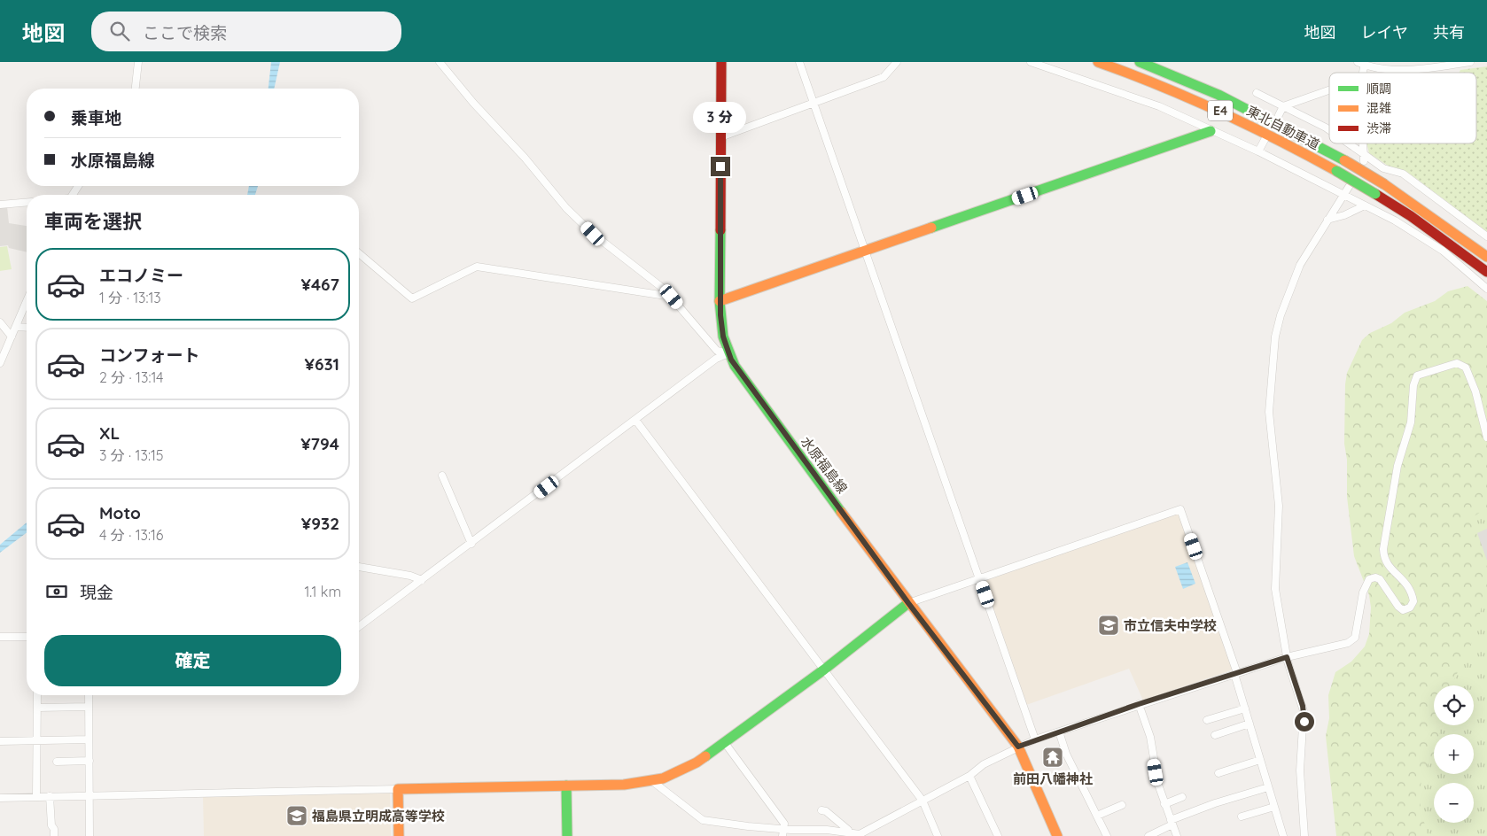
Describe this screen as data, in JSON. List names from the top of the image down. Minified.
{"streets":{"main road":["E4","東北自動車道","水原福島線"]},"places":{"school or university":["市立信夫中学校","福島県立明成高等学校"],"temple":["前田八幡神社"]},"legend":["順調","混雑","渋滞"],"page":{"header":"地図","search":"ここで検索","nav":["地図","レイヤ","共有"],"banner":["乗車地","水原福島線"],"bubble":"3 分","heading":"車両を選択","list":[{"name":"エコノミー","note":"1 分 · 13:13","value":"¥467"},{"name":"コンフォート","note":"2 分 · 13:14","value":"¥631"},{"name":"XL","note":"3 分 · 13:15","value":"¥794"},{"name":"Moto","note":"4 分 · 13:16","value":"¥932"}],"pay":["現金","1.1 km"],"buttons":"確定","map_buttons":["+","−"]}}
